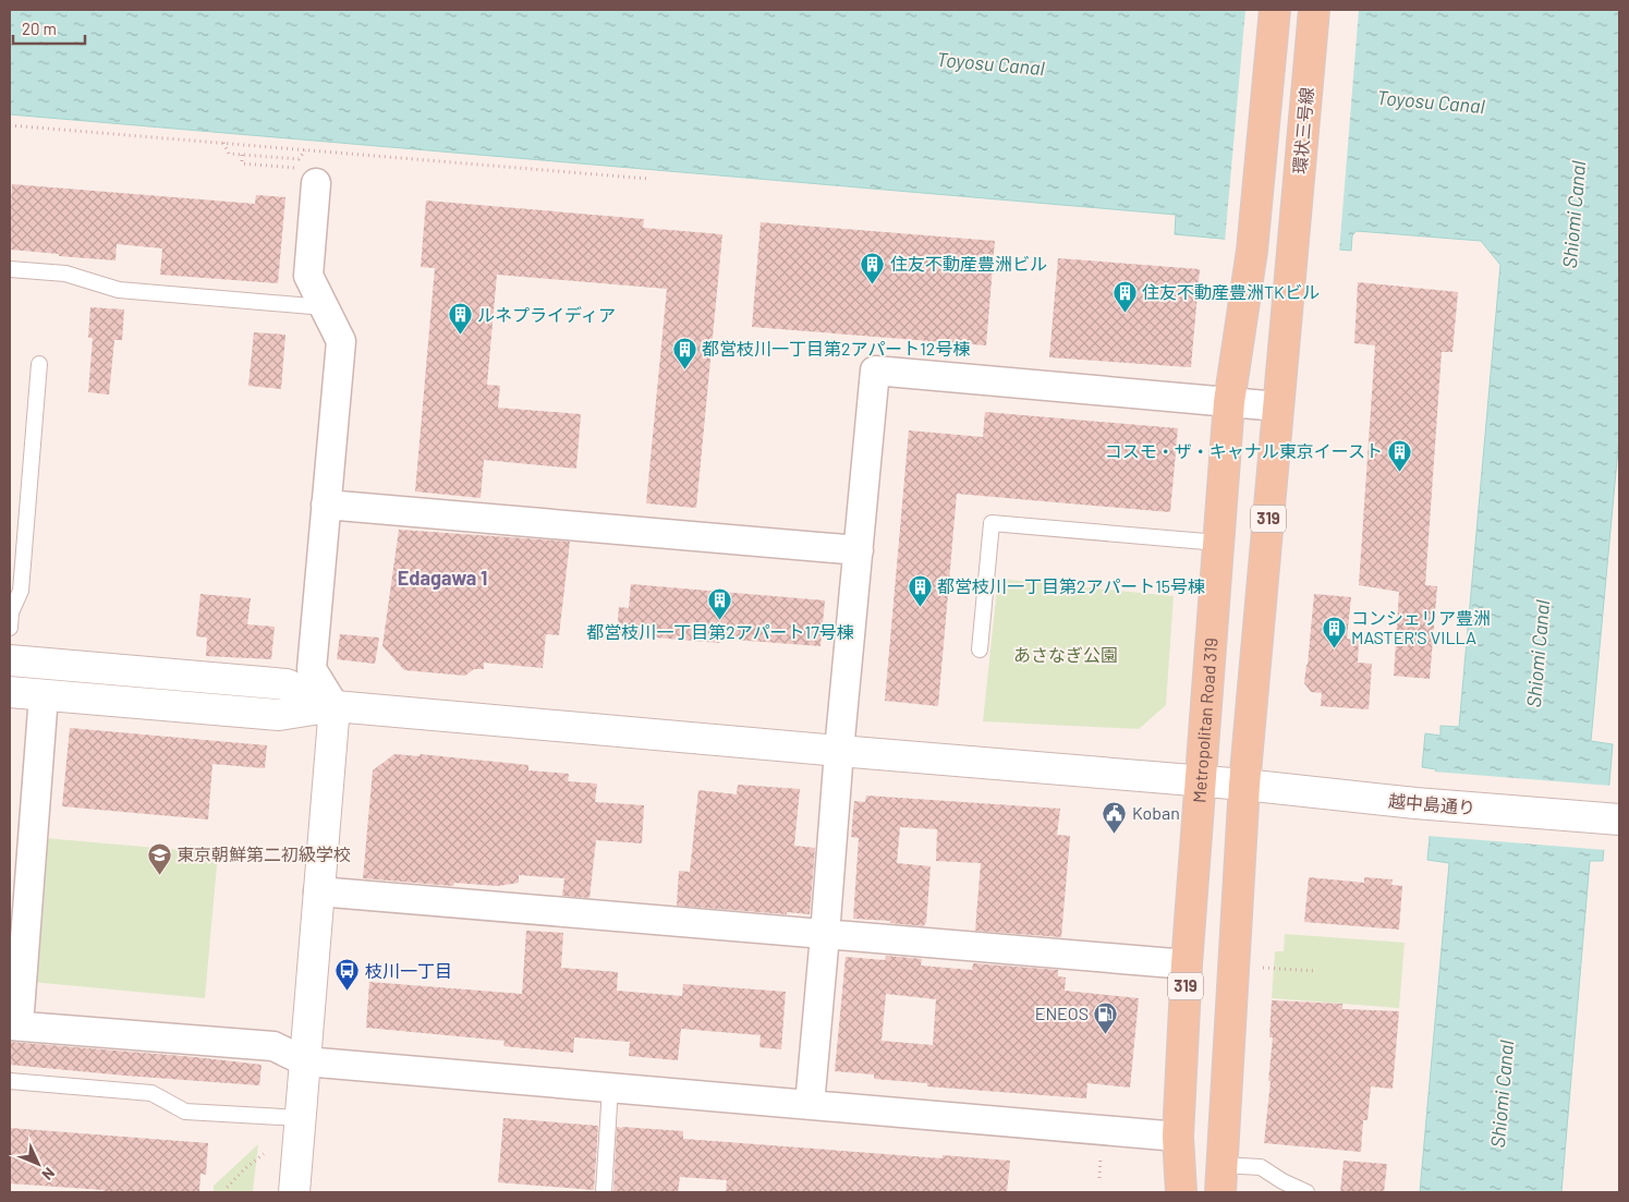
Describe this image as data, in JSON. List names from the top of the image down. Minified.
{"streets":{"main road":["環状三号線","319","Metropolitan Road 319"],"street":["越中島通り"]},"crossings":[["環状三号線","319"],["319","越中島通り"],["Metropolitan Road 319","越中島通り"]],"districts":["Edagawa 1"],"water":["Toyosu Canal","Shiomi Canal"],"parks":["あさなぎ公園"],"places":{"building":["住友不動産豊洲ビル","住友不動産豊洲TKビル","ルネプライディア","都営枝川一丁目第2アパート12号棟","コスモ・ザ・キャナル東京イースト","都営枝川一丁目第2アパート15号棟","都営枝川一丁目第2アパート17号棟","コンシェリア豊洲 MASTER'S VILLA"],"public building":["Koban"],"school or university":["東京朝鮮第二初級学校"],"bus stop":["枝川一丁目"],"fuel station":["ENEOS"]},"scale_bar":"20 m","north":"bottom right"}
